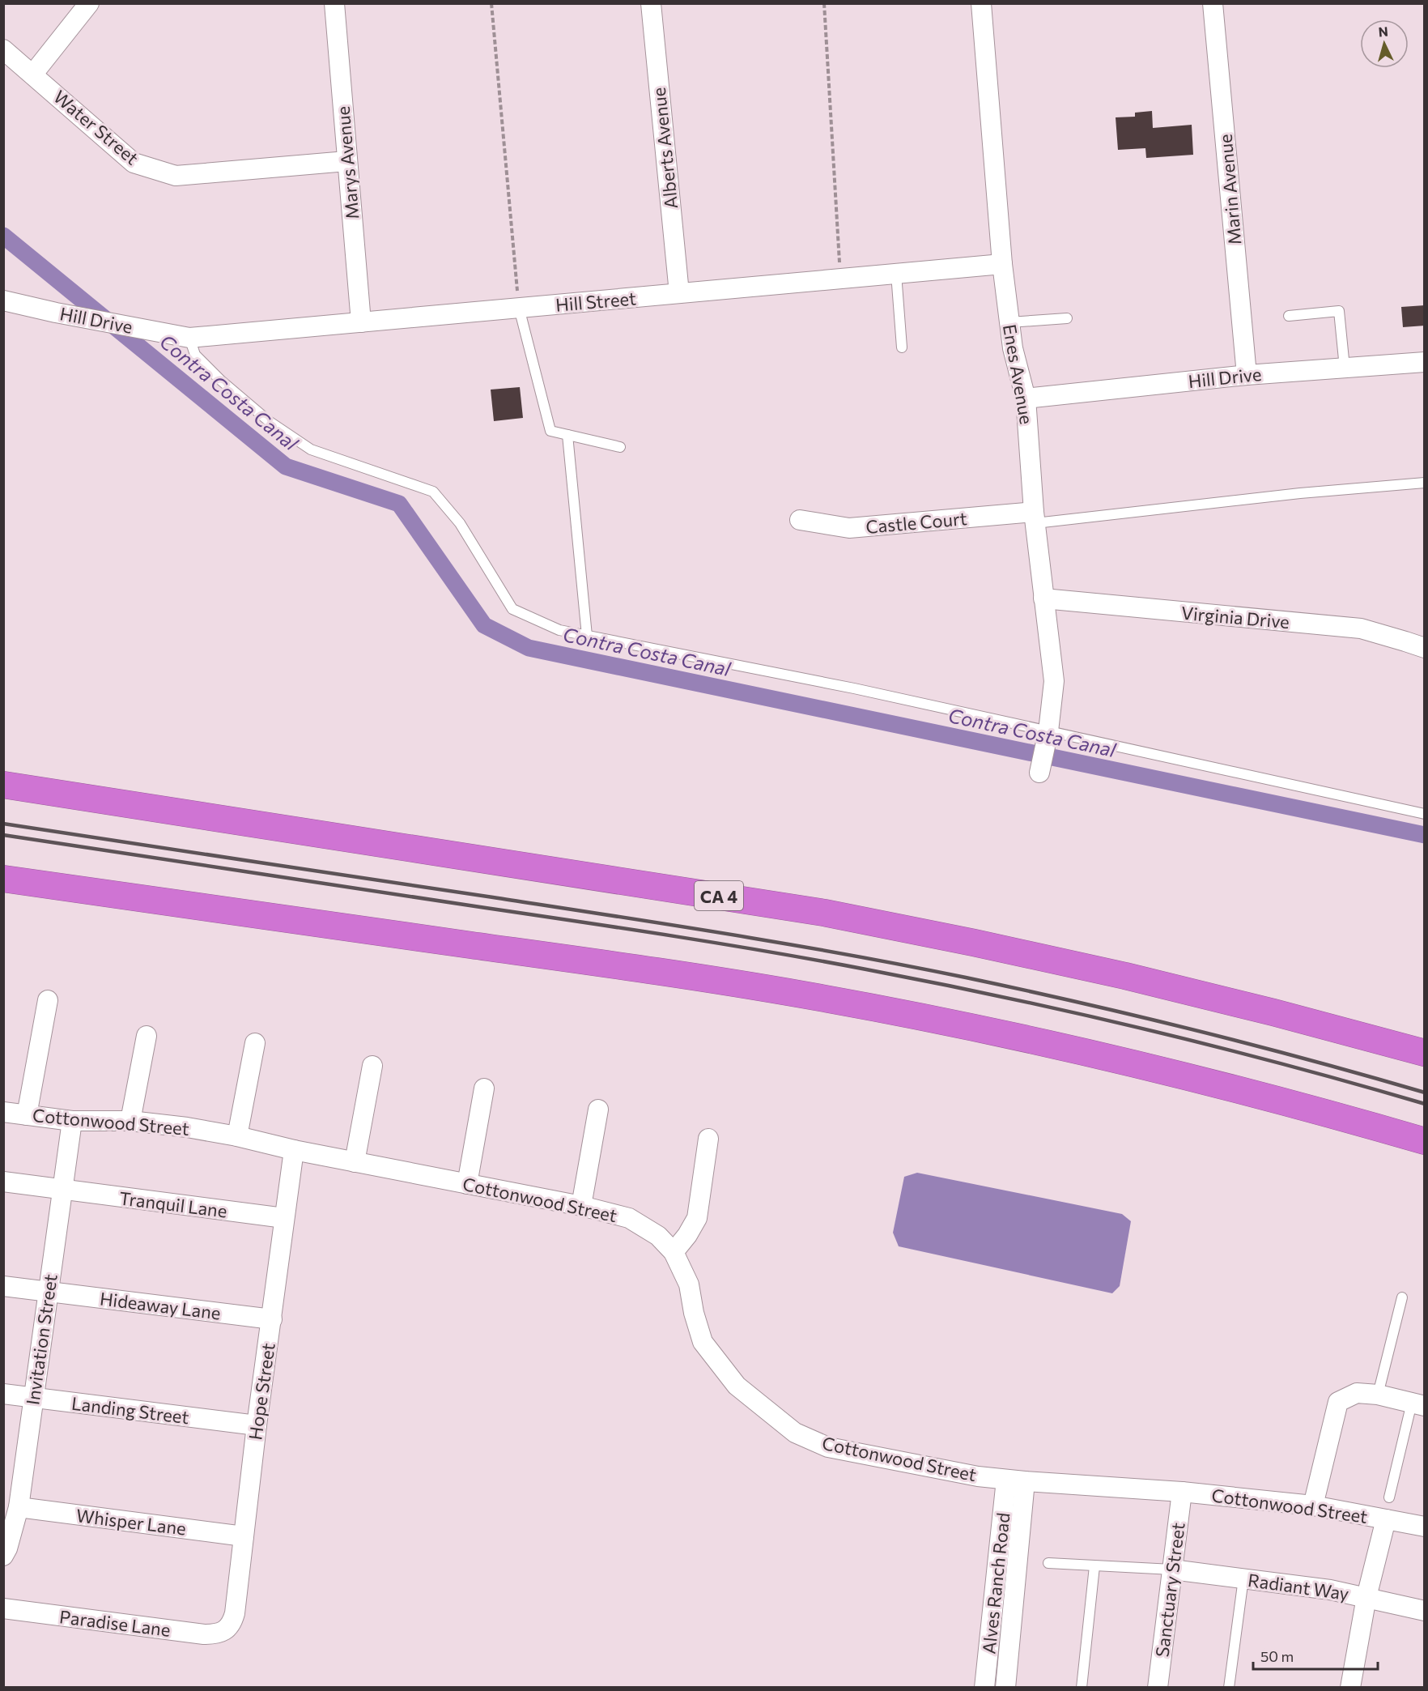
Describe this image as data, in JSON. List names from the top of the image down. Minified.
{"streets":{"highway":["CA 4"],"street":["Water Street","Alberts Avenue","Marys Avenue","Marin Avenue","Hill Street","Hill Drive","Enes Avenue","Castle Court","Virginia Drive","Cottonwood Street","Tranquil Lane","Hideaway Lane","Invitation Street","Hope Street","Landing Street","Whisper Lane","Alves Ranch Road","Radiant Way","Sanctuary Street","Paradise Lane"]},"crossings":[["Water Street","Marys Avenue"],["Alberts Avenue","Hill Street"],["Marys Avenue","Hill Street"],["Marin Avenue","Hill Drive"],["Hill Street","Hill Drive"],["Hill Street","Enes Avenue"],["Hill Drive","Enes Avenue"],["Enes Avenue","Castle Court"],["Enes Avenue","Virginia Drive"],["Cottonwood Street","Invitation Street"],["Cottonwood Street","Hope Street"],["Cottonwood Street","Alves Ranch Road"],["Cottonwood Street","Sanctuary Street"],["Tranquil Lane","Invitation Street"],["Tranquil Lane","Hope Street"],["Hideaway Lane","Invitation Street"],["Hideaway Lane","Hope Street"],["Invitation Street","Landing Street"],["Invitation Street","Whisper Lane"],["Hope Street","Landing Street"],["Hope Street","Whisper Lane"],["Hope Street","Paradise Lane"],["Radiant Way","Sanctuary Street"]],"water":["Contra Costa Canal"],"scale_bar":"50 m","north":"top"}
